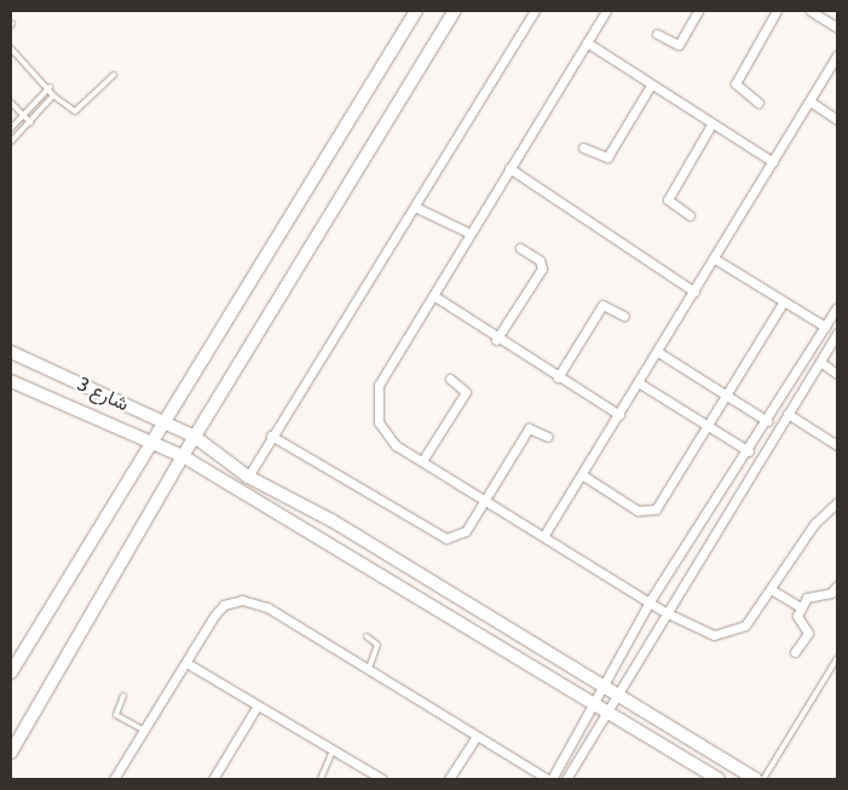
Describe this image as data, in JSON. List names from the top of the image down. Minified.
{"streets":{"street":["شارع 3"]}}
